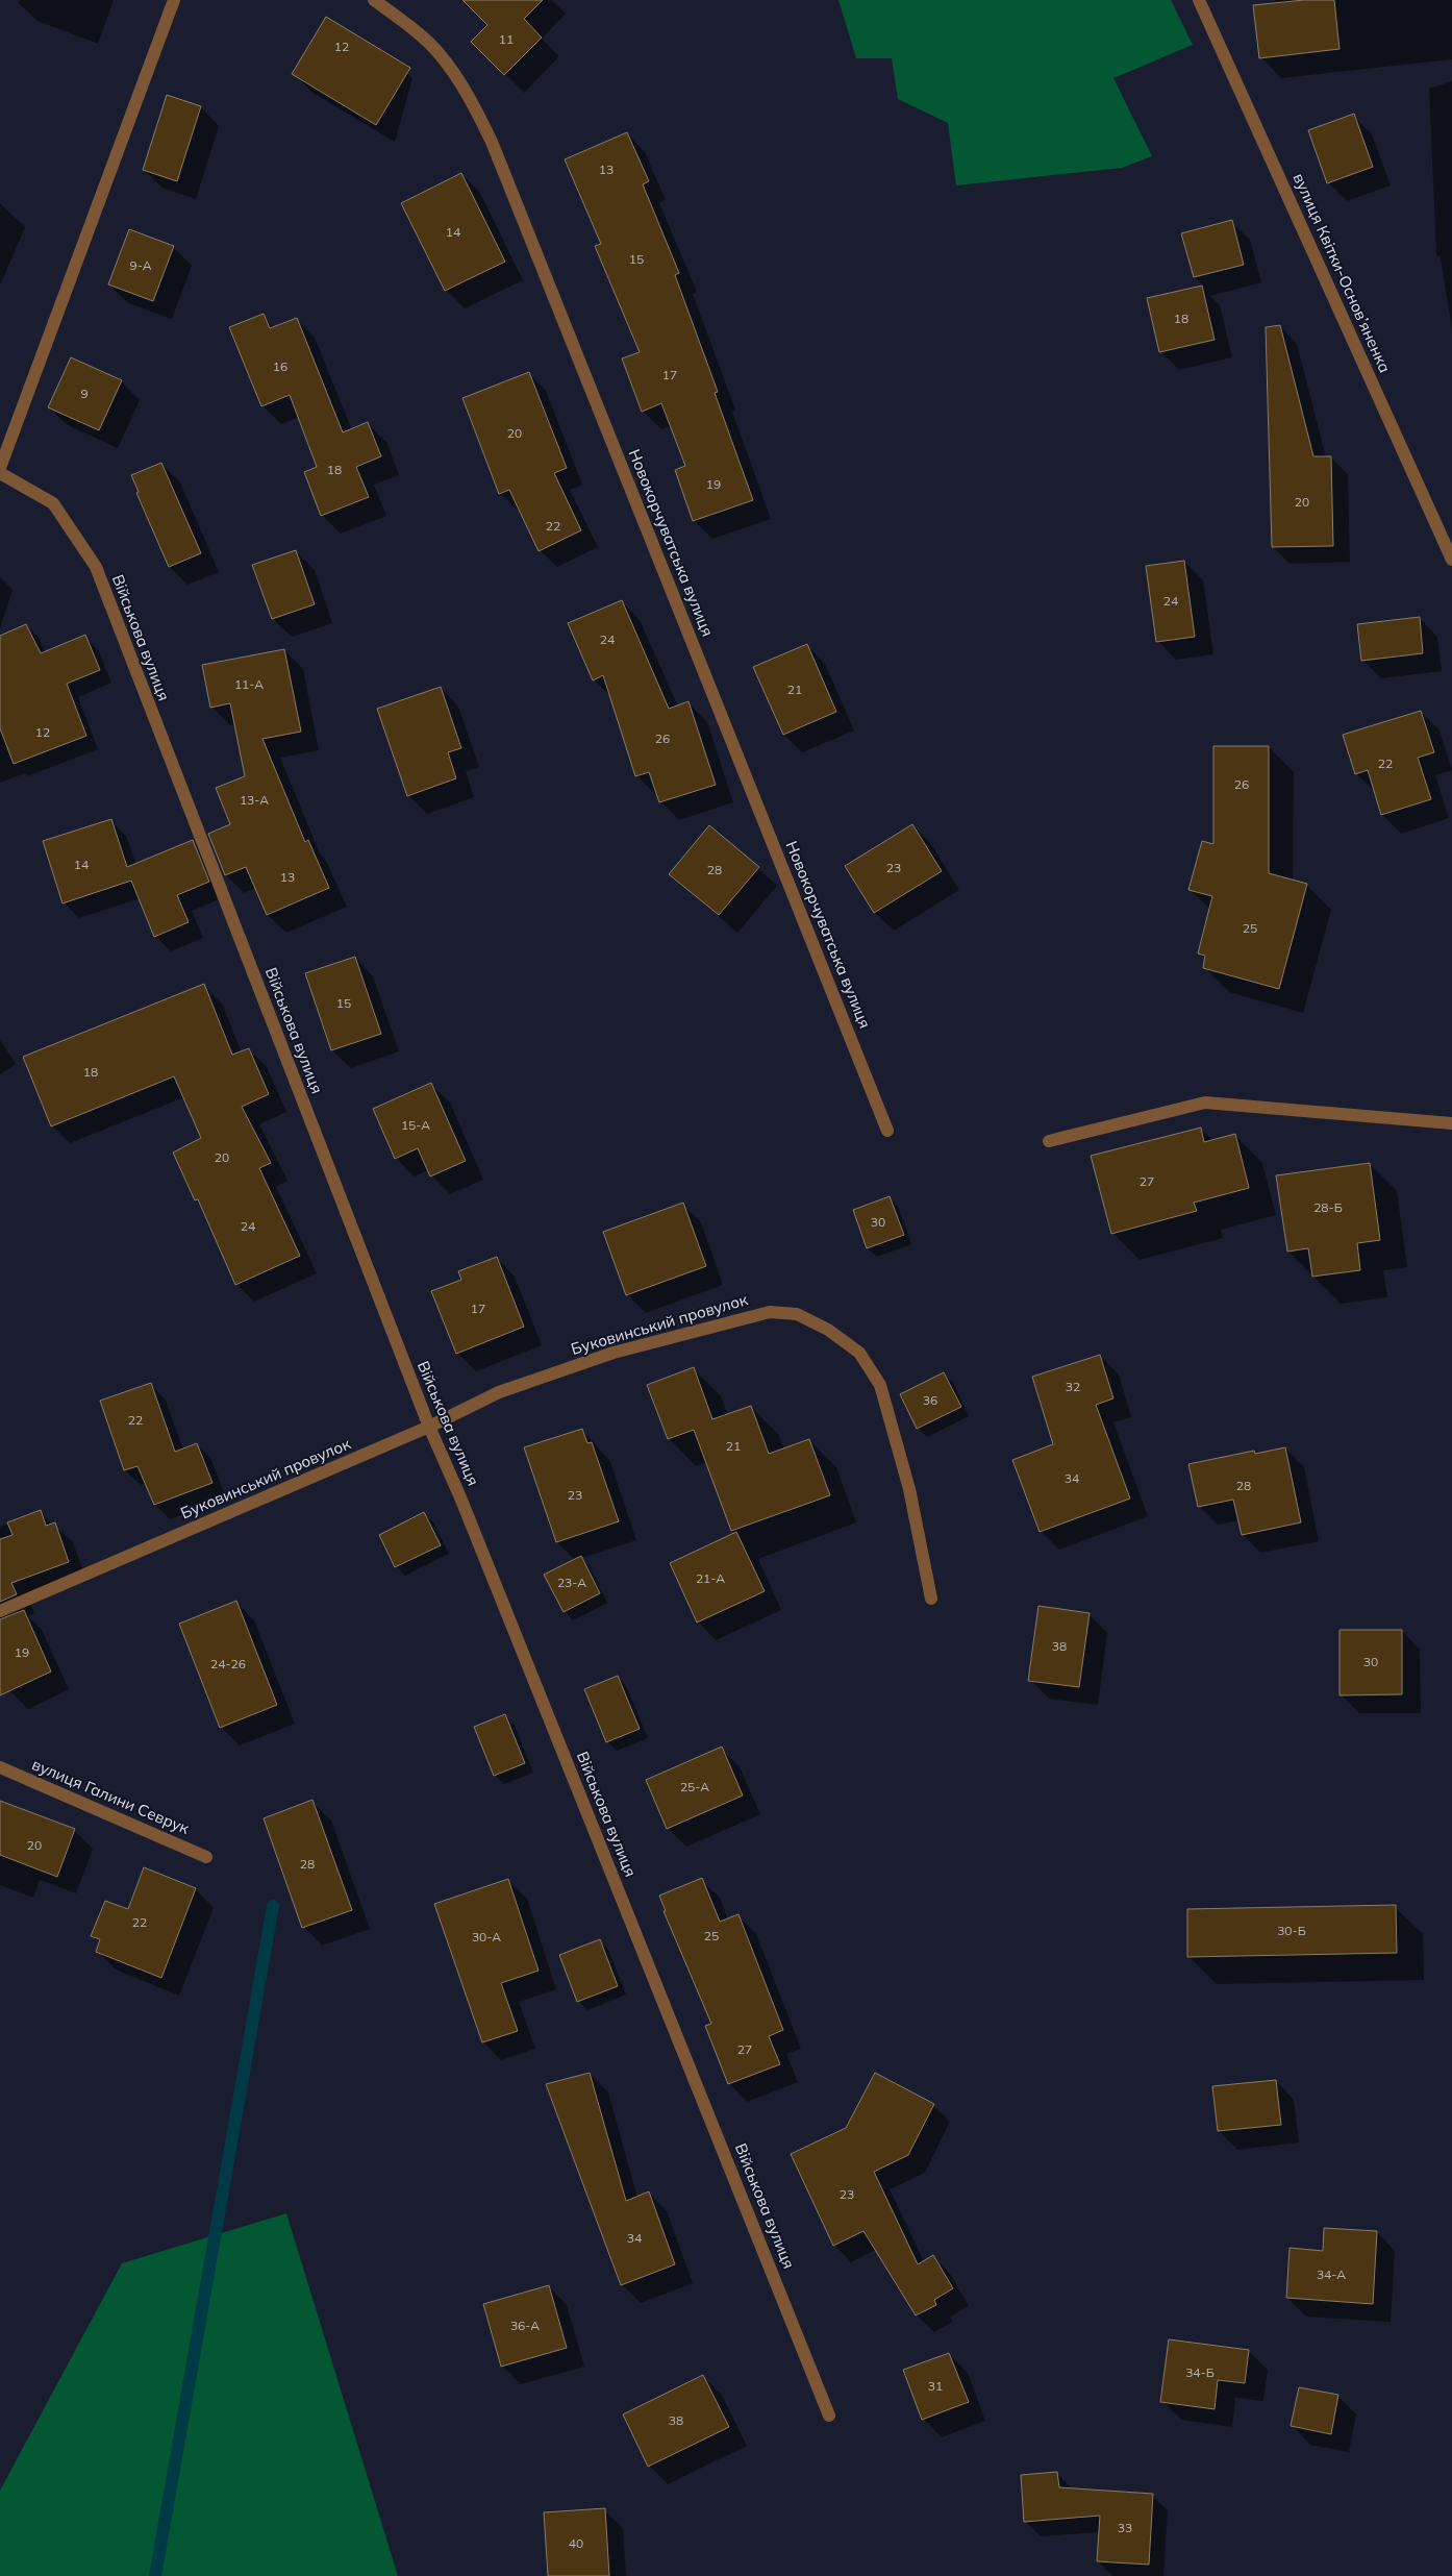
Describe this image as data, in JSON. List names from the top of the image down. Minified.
{"streets":{"street":["вулиця Квітки-Основ’яненка","Новокорчуватська вулиця","Військова вулиця","Буковинський провулок","вулиця Галини Севрук"]},"crossings":[["Військова вулиця","Буковинський провулок"]],"house_numbers":["11","12","13","14","15","9-А","18","16","17","9","20","18","19","20","22","24","24","11-А","21","12","26","22","26","13-А","14","23","28","13","25","15","18","15-А","20","27","28-Б","30","24","17","32","36","22","21","34","28","23","21-А","23-А","38","19","30","24-26","25-А","20","28","22","30-Б","25","30-А","27","23","34","34-А","36-А","34-Б","31","38","33","40"]}
